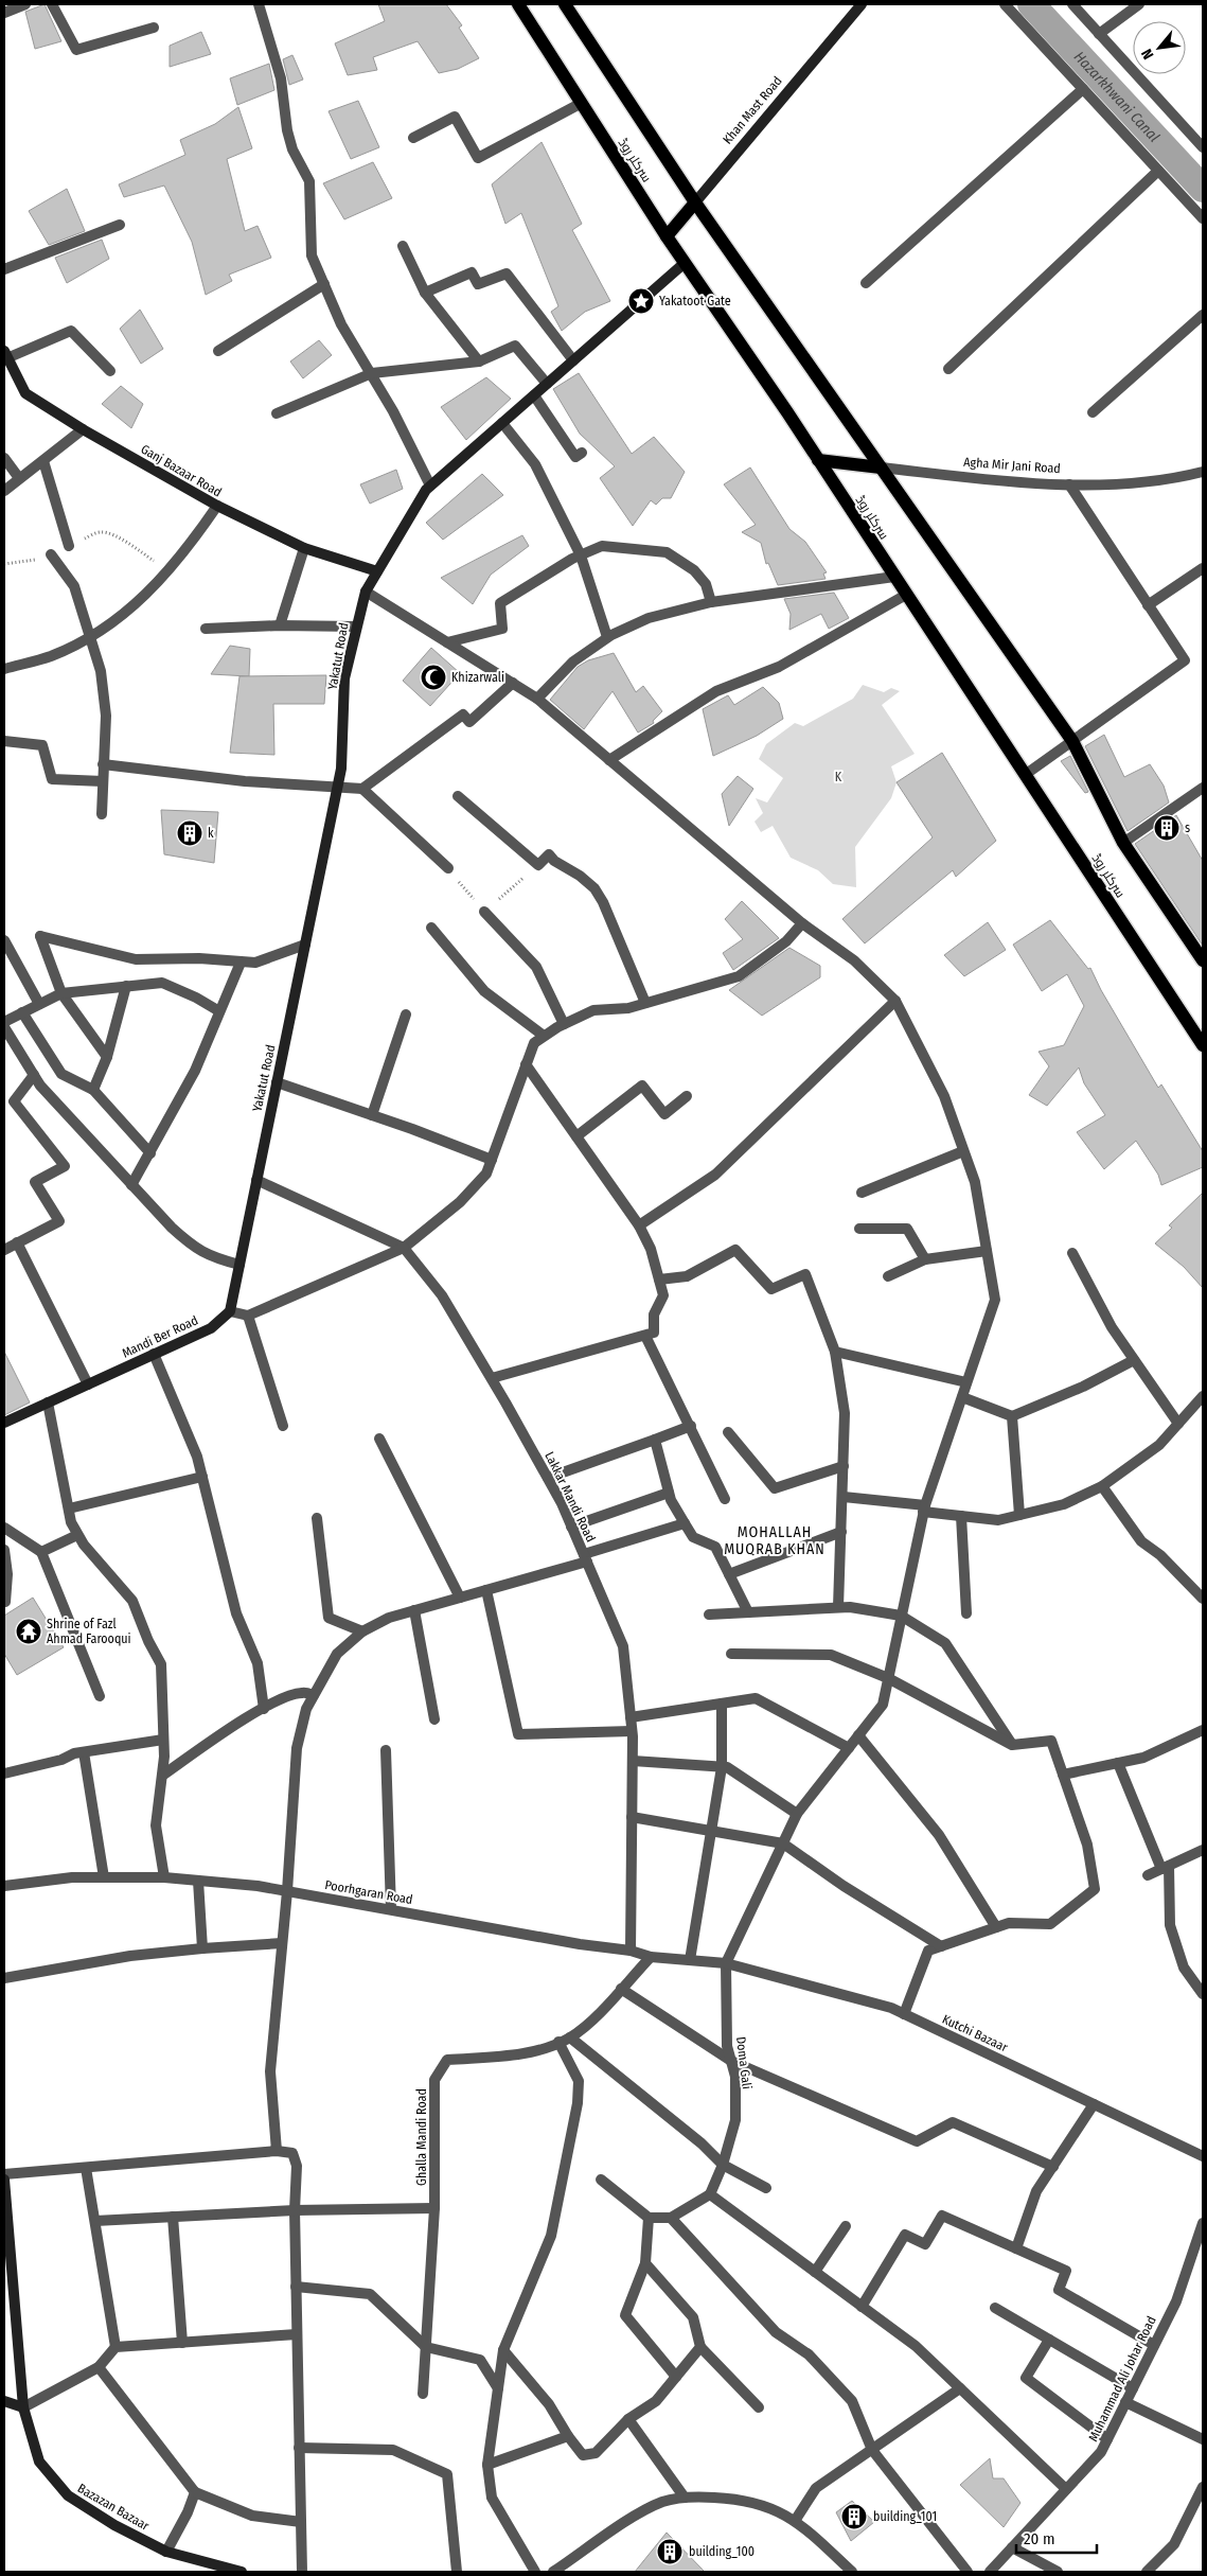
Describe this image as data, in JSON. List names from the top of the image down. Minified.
{"streets":{"main road":["Khan Mast Road","سرکلر روڈ","Agha Mir Jani Road"],"street":["Ganj Bazaar Road","Yakatut Road","Mandi Ber Road","Lakkar Mandi Road","Poorhgaran Road","Kutchi Bazaar","Doma Gali","Ghalla Mandi Road","Muhammad Ali Johar Road","Bazazan Bazaar"]},"crossings":[["Khan Mast Road","سرکلر روڈ"],["سرکلر روڈ","Agha Mir Jani Road"],["سرکلر روڈ","Yakatut Road"],["Ganj Bazaar Road","Yakatut Road"],["Yakatut Road","Lakkar Mandi Road"],["Lakkar Mandi Road","Poorhgaran Road"],["Poorhgaran Road","Kutchi Bazaar"],["Poorhgaran Road","Doma Gali"],["Poorhgaran Road","Ghalla Mandi Road"],["Kutchi Bazaar","Doma Gali"]],"districts":["MOHALLAH MUQRAB KHAN"],"water":["Hazarkhwani Canal"],"parks":["K"],"places":{"place":["Yakatoot Gate"],"mosque":["Khizarwali"],"building":["s","k","building_101","building_100"],"temple":["Shrine of Fazl Ahmad Farooqui"]},"scale_bar":"20 m","north":"bottom left"}
